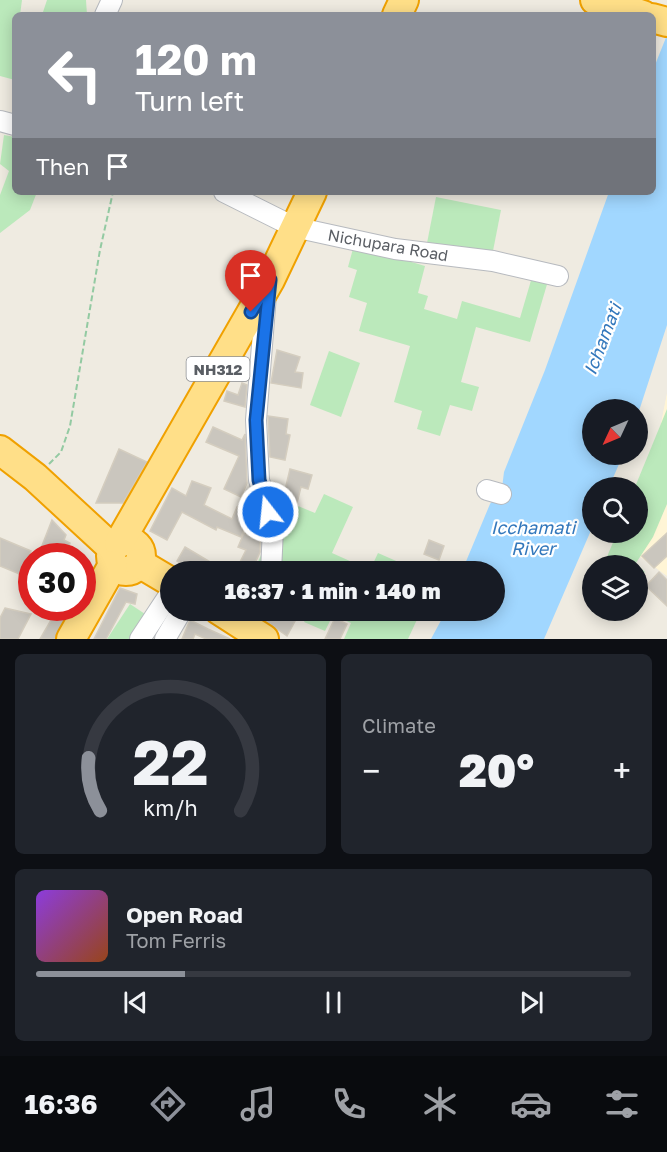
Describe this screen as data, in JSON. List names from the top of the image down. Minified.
{"streets":{"highway":["NH312"],"street":["Nichupara Road"]},"crossings":[["Nichupara Road","NH312"]],"water":["Ichamati","Icchamati River"],"north":"bottom left","page":{"turn":["120 m","Turn left"],"then":"Then","limit":"30","trip":"16:37 · 1 min · 140 m","tile":"Climate","heat":["−","20°","+"],"song":["Open Road","Tom Ferris"],"tabs":"16:36","gauge":["22","km/h"]}}
